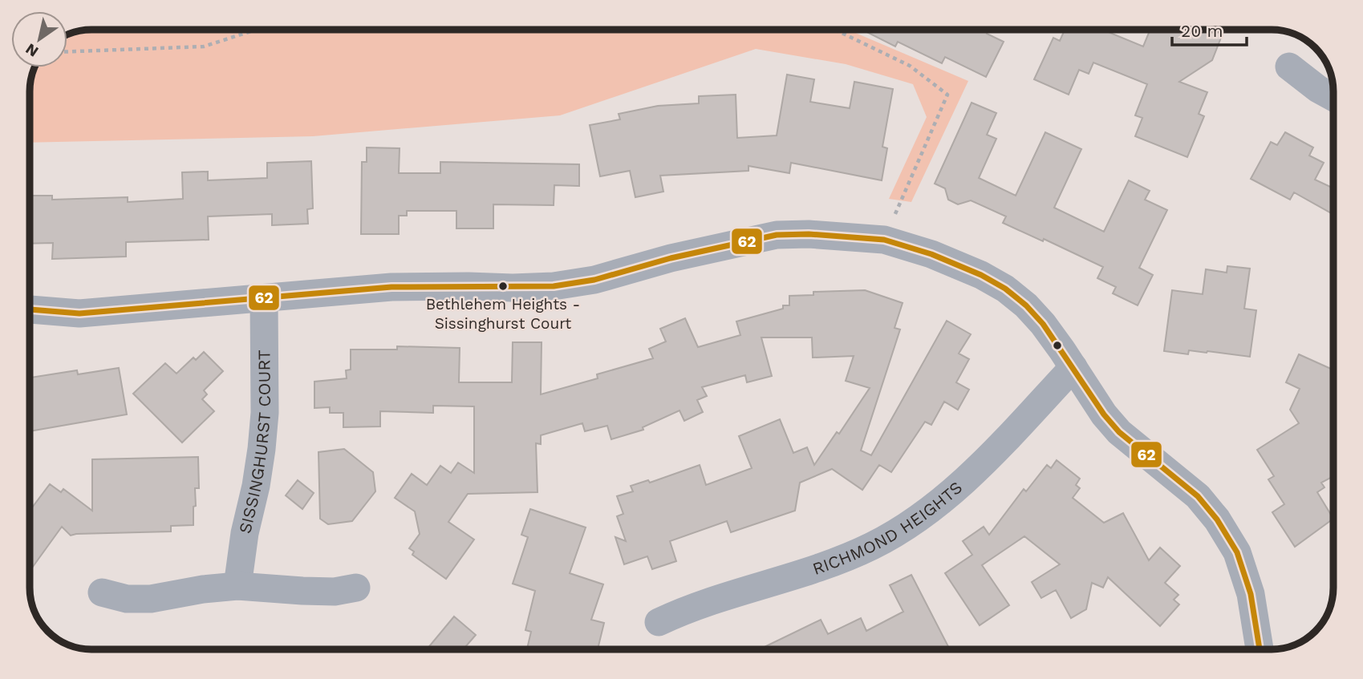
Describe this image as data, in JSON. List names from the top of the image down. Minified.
{"streets":{"street":["SISSINGHURST COURT","RICHMOND HEIGHTS"]},"places":["Bethlehem Heights - Sissinghurst Court"],"lines":["transit line 62"],"scale_bar":"20 m","north":"bottom left"}
